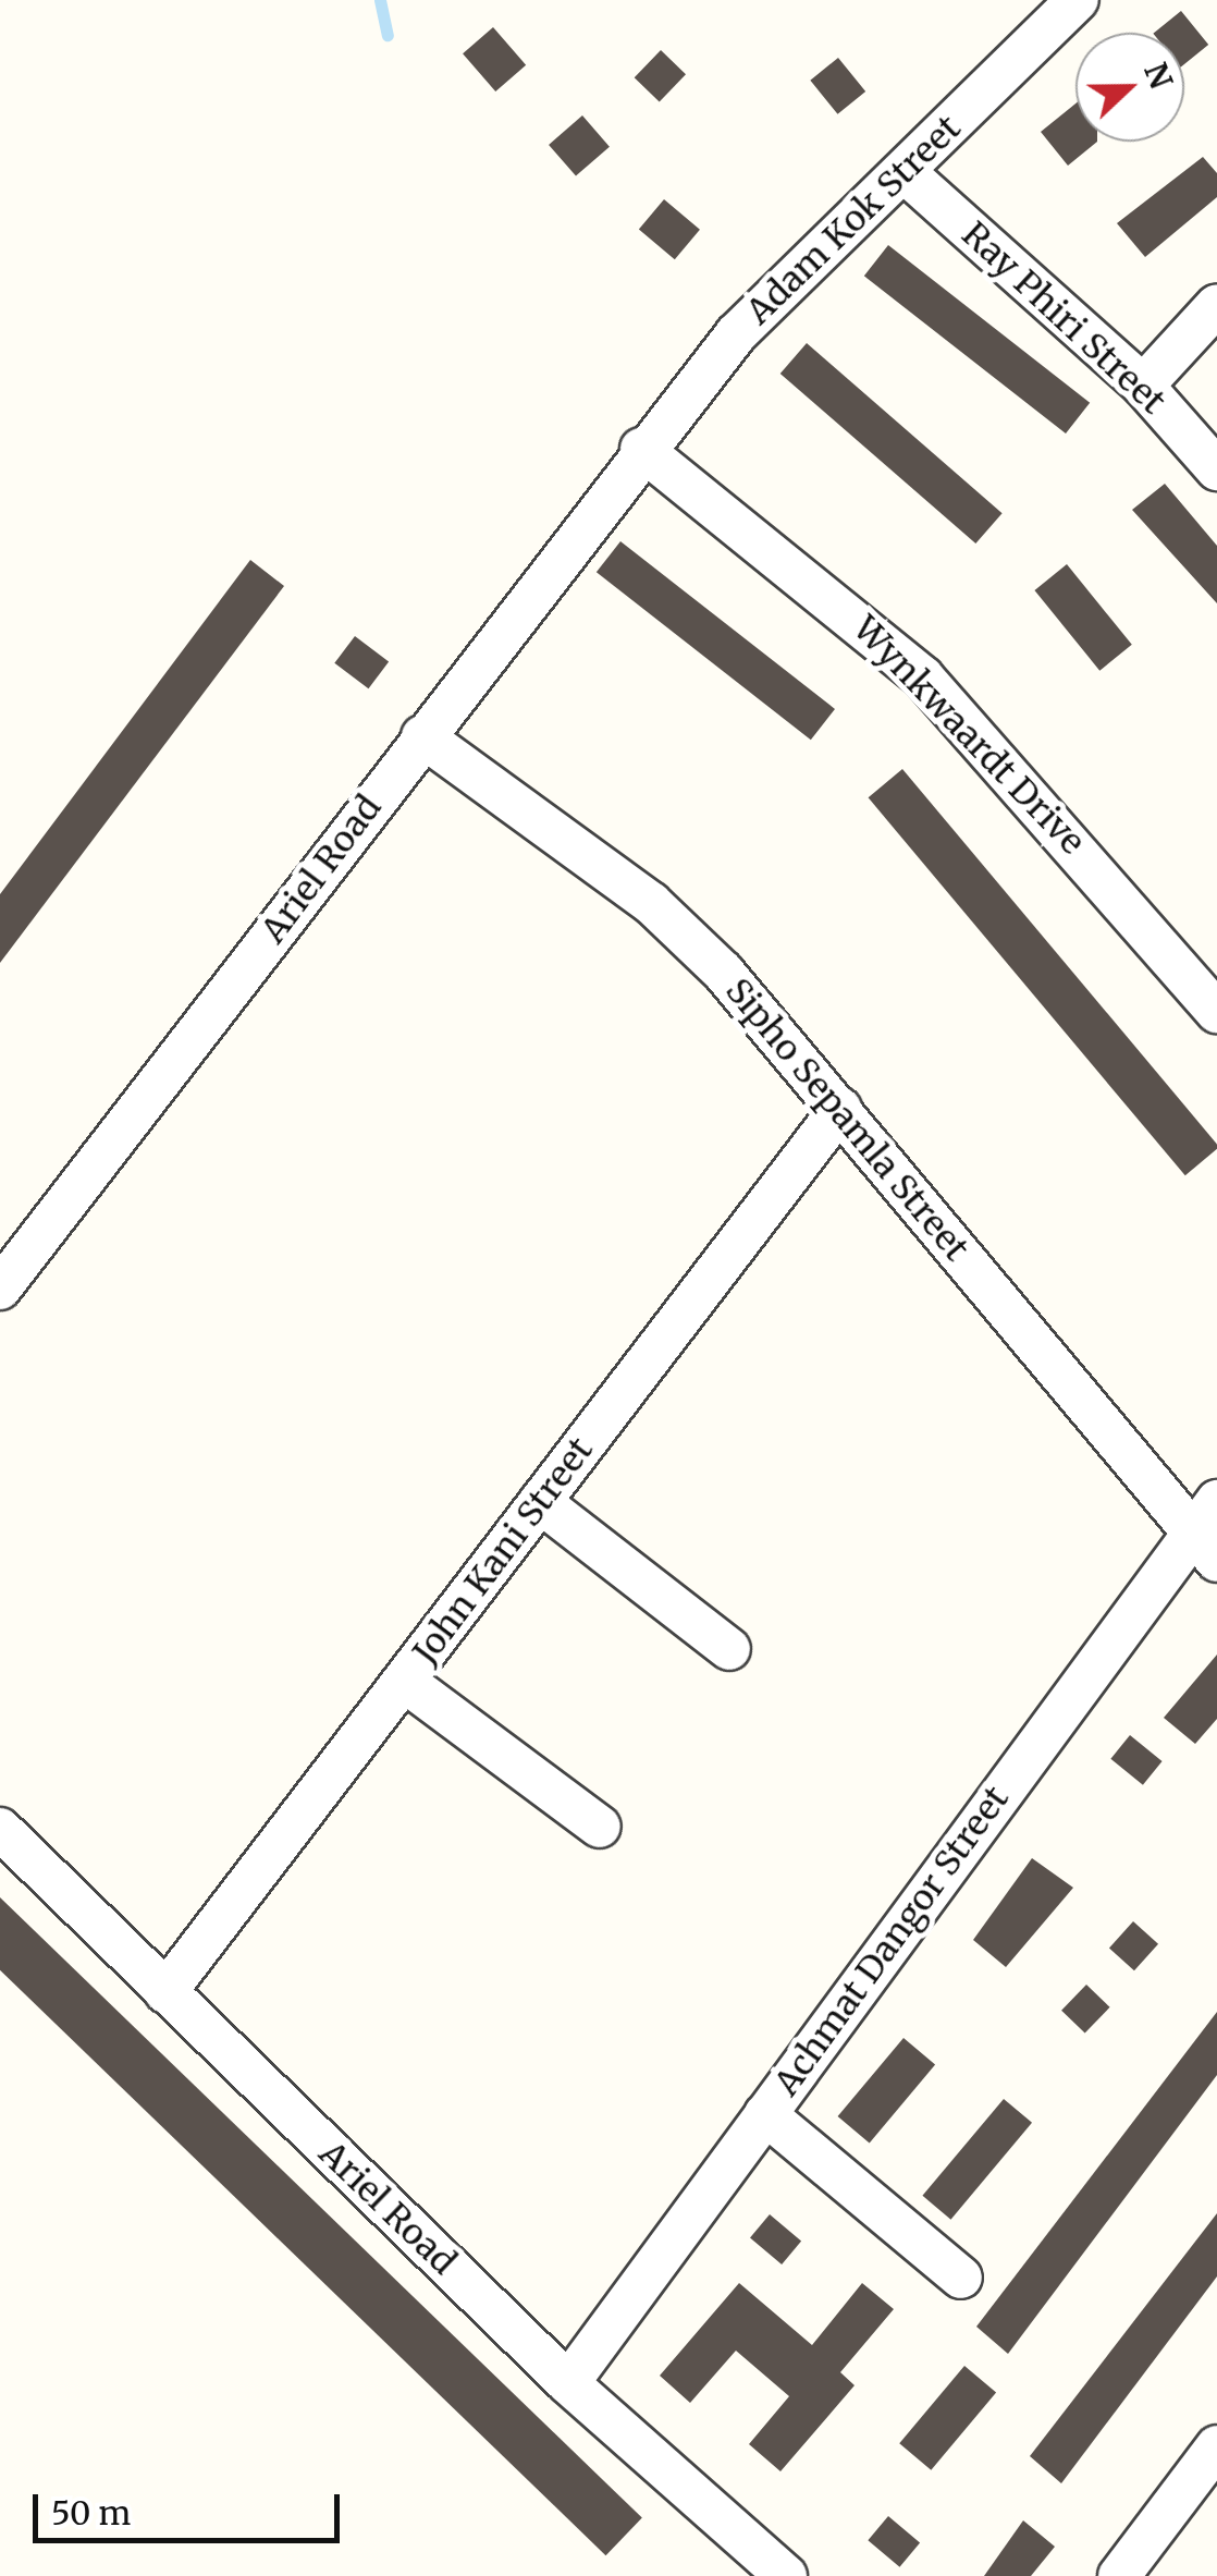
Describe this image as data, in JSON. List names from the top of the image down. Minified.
{"streets":{"street":["Adam Kok Street","Ray Phiri Street","Wynkwaardt Drive","Ariel Road","Sipho Sepamla Street","John Kani Street","Achmat Dangor Street"]},"crossings":[["Adam Kok Street","Ray Phiri Street"],["Adam Kok Street","Wynkwaardt Drive"],["Adam Kok Street","Ariel Road"],["Wynkwaardt Drive","Ariel Road"],["Ariel Road","Sipho Sepamla Street"],["Ariel Road","John Kani Street"],["Ariel Road","Achmat Dangor Street"],["Sipho Sepamla Street","John Kani Street"],["Sipho Sepamla Street","Achmat Dangor Street"]],"scale_bar":"50 m","north":"right"}
